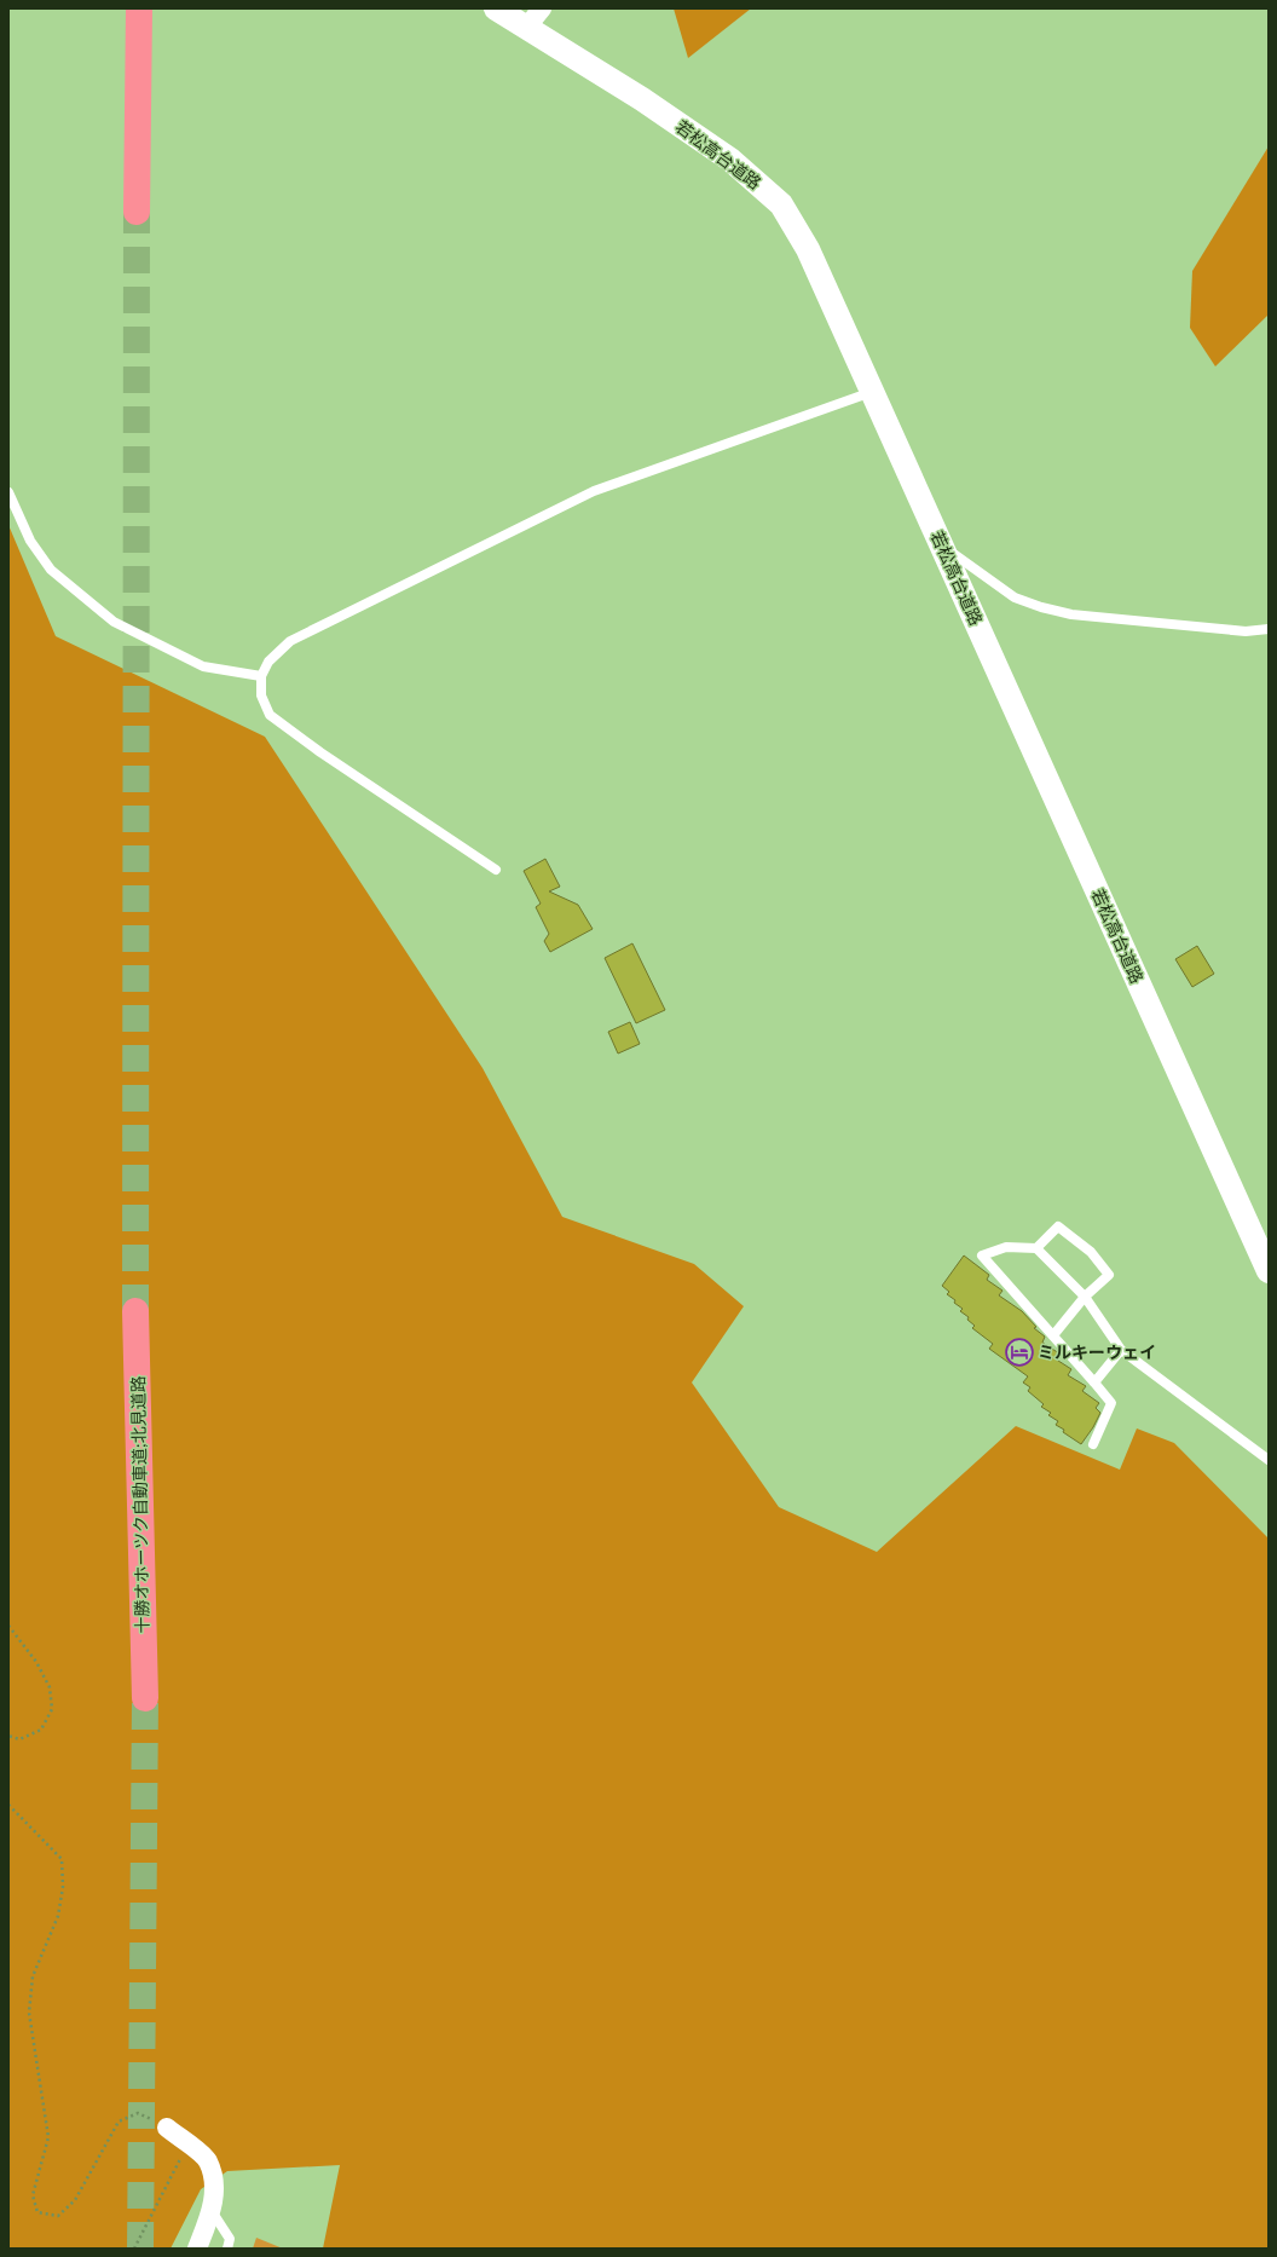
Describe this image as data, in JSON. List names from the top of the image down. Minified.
{"streets":{"highway":["十勝オホーツク自動車道;北見道路"],"street":["若松高台道路"]},"places":{"hotel":["ミルキーウェイ"]}}
